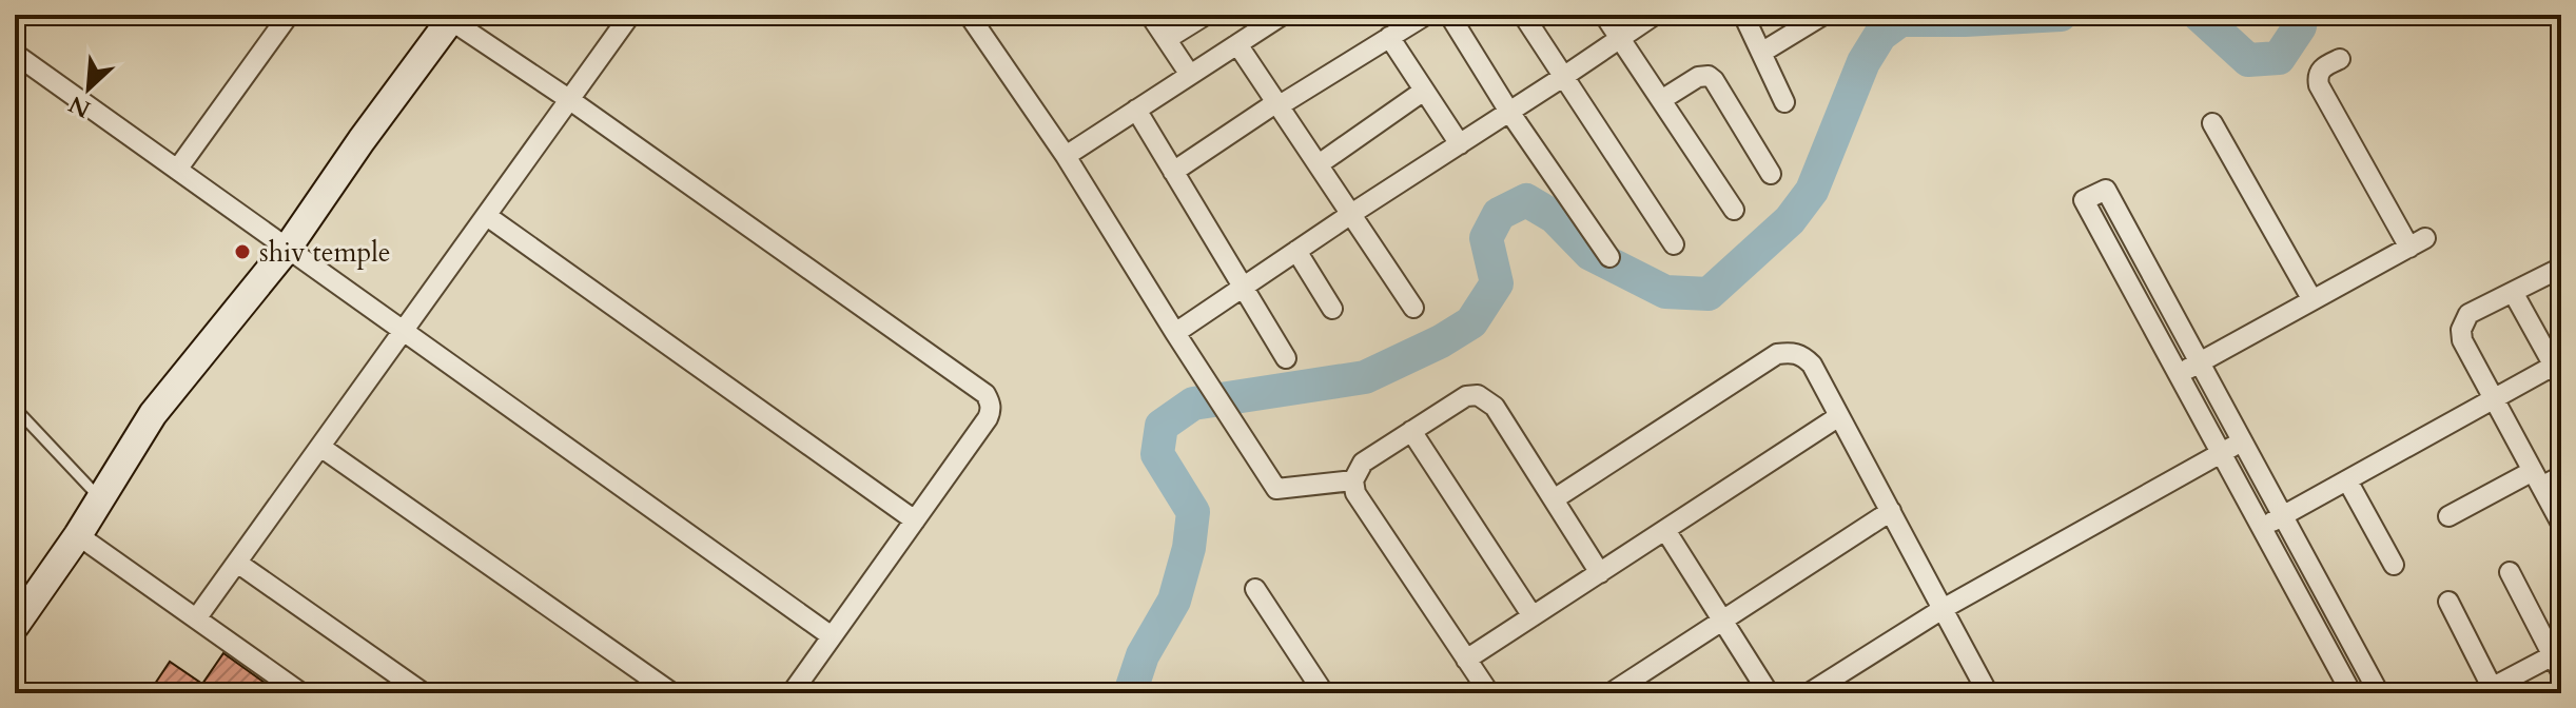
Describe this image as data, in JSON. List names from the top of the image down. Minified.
{"places":["shiv temple"],"north":"bottom left"}
